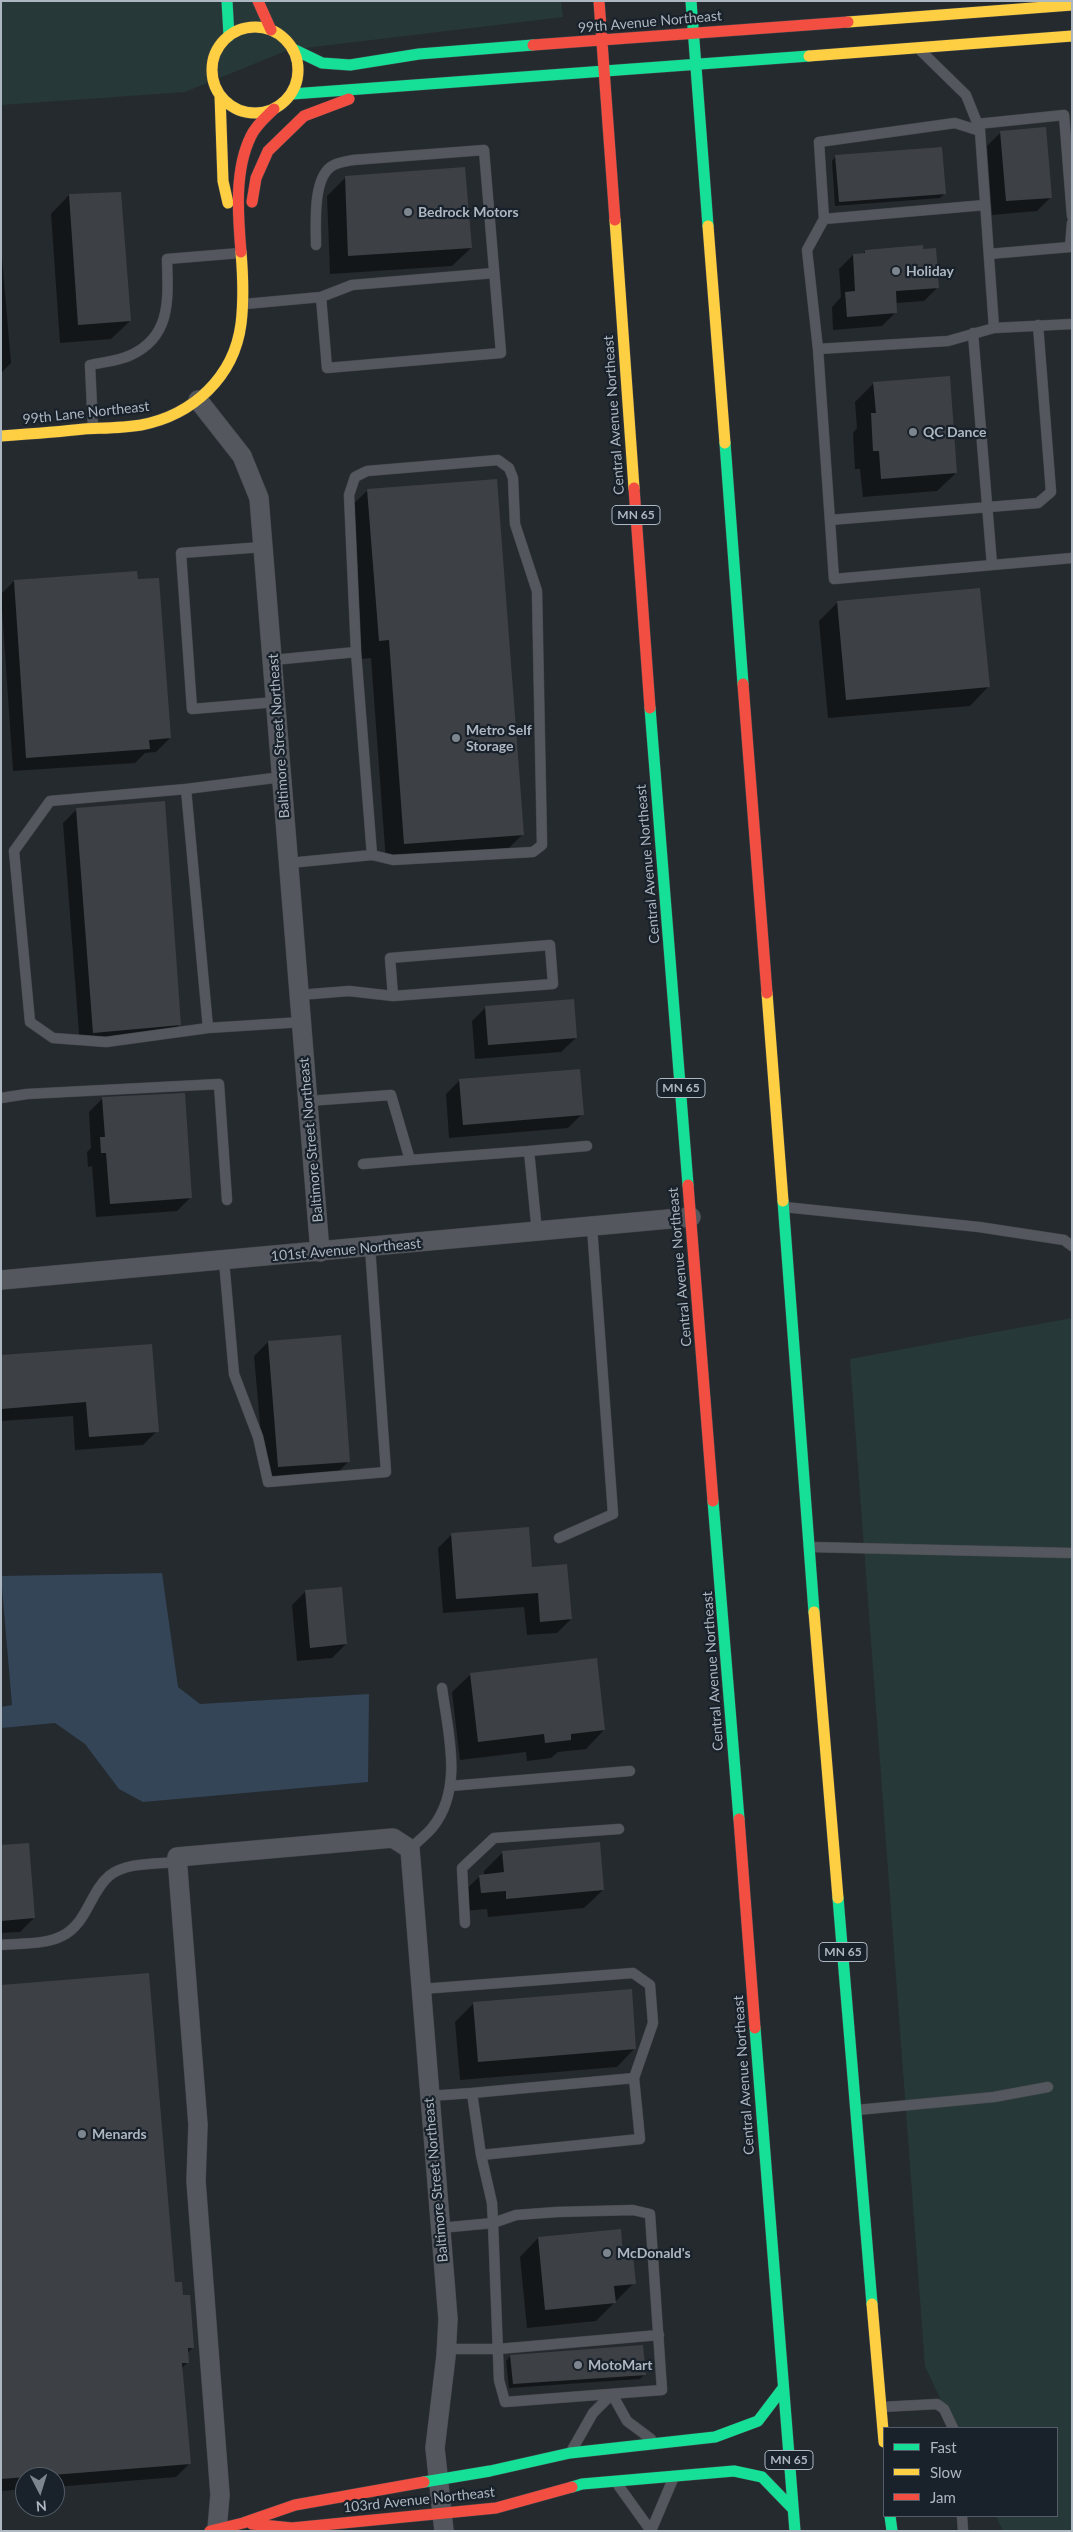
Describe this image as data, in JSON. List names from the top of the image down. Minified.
{"streets":{"main road":["99th Avenue Northeast","99th Lane Northeast","Central Avenue Northeast","MN 65","103rd Avenue Northeast"],"street":["Baltimore Street Northeast","101st Avenue Northeast"]},"crossings":[["99th Avenue Northeast","Central Avenue Northeast"],["99th Avenue Northeast","MN 65"],["99th Lane Northeast","Baltimore Street Northeast"],["Central Avenue Northeast","101st Avenue Northeast"],["Central Avenue Northeast","103rd Avenue Northeast"],["Baltimore Street Northeast","101st Avenue Northeast"],["Baltimore Street Northeast","103rd Avenue Northeast"]],"places":["Bedrock Motors","Holiday","QC Dance","Metro Self Storage","Menards","McDonald's","MotoMart"],"legend":["Fast","Slow","Jam"],"north":"bottom"}
